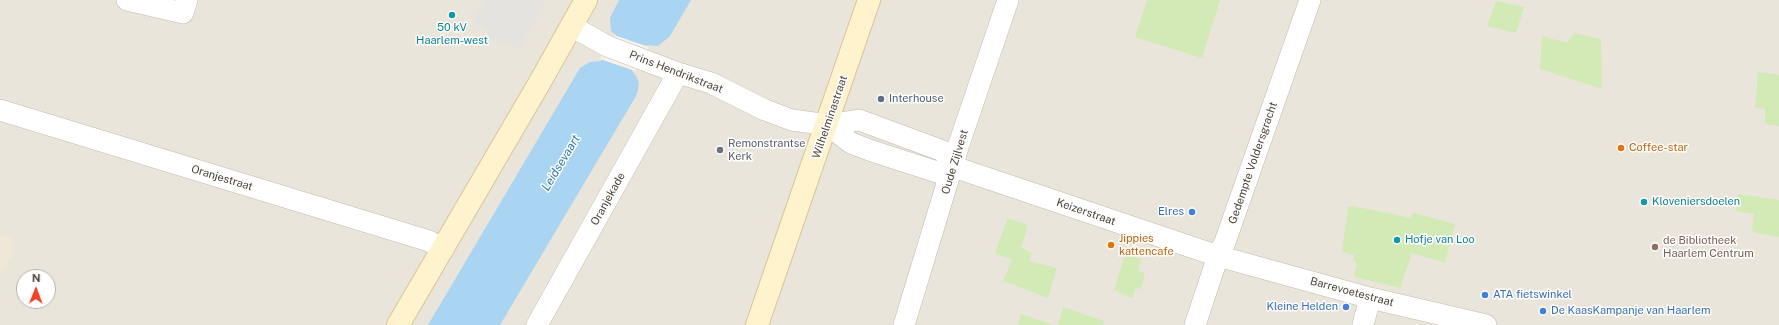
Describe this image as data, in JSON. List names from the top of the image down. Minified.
{"streets":{"main road":["Wilhelminastraat"],"street":["Prins Hendrikstraat","Oude Zijlvest","Gedempte Voldersgracht","Oranjestraat","Oranjekade","Keizerstraat","Barrevoetestraat"]},"crossings":[["Prins Hendrikstraat","Wilhelminastraat"],["Prins Hendrikstraat","Oranjekade"],["Oude Zijlvest","Keizerstraat"],["Gedempte Voldersgracht","Keizerstraat"],["Gedempte Voldersgracht","Barrevoetestraat"],["Keizerstraat","Barrevoetestraat"]],"water":["Leidsevaart"],"places":["50 kV Haarlem-west","Interhouse","Coffee-star","Remonstrantse Kerk","Kloveniersdoelen","Elres","Hofje van Loo","Jippies kattencafe","de Bibliotheek Haarlem Centrum","ATA fietswinkel","Kleine Helden","De KaasKampanje van Haarlem"],"north":"top"}
